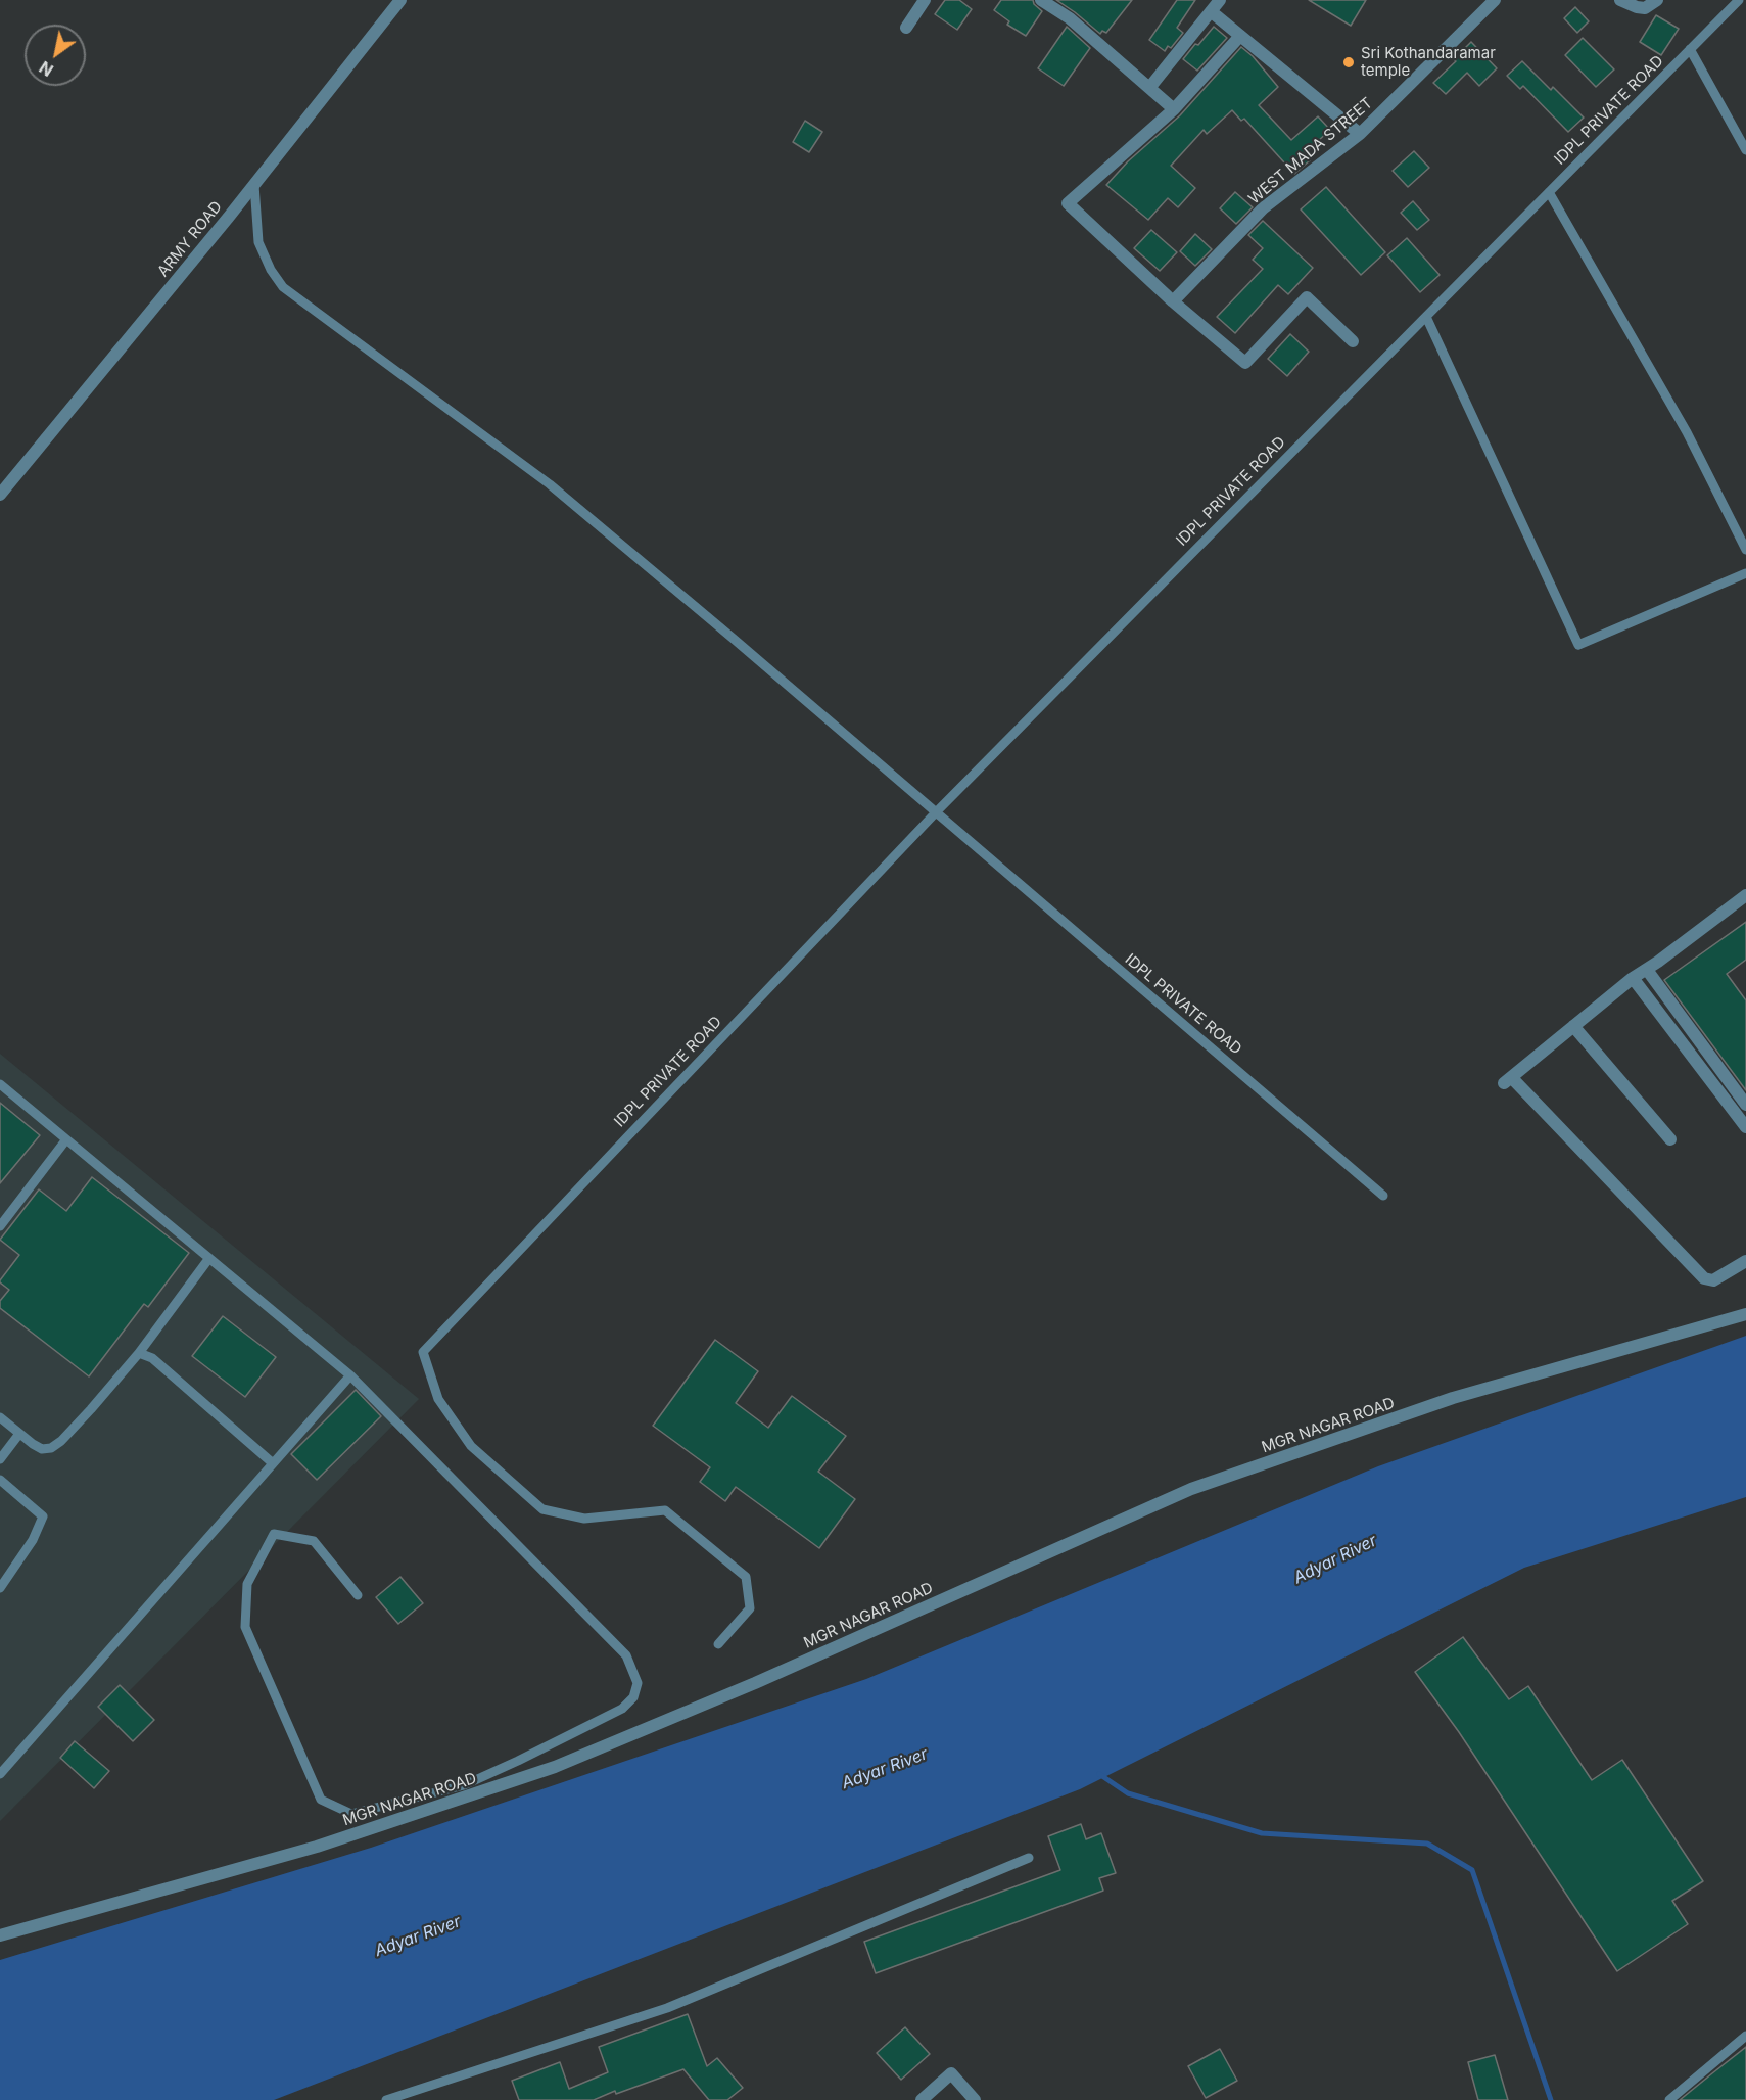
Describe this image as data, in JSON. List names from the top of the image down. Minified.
{"streets":{"street":["WEST MADA STREET","ARMY ROAD","MGR NAGAR ROAD"],"lane":["IDPL PRIVATE ROAD"]},"water":["Adyar River"],"places":["Sri Kothandaramar temple"],"north":"bottom left"}
